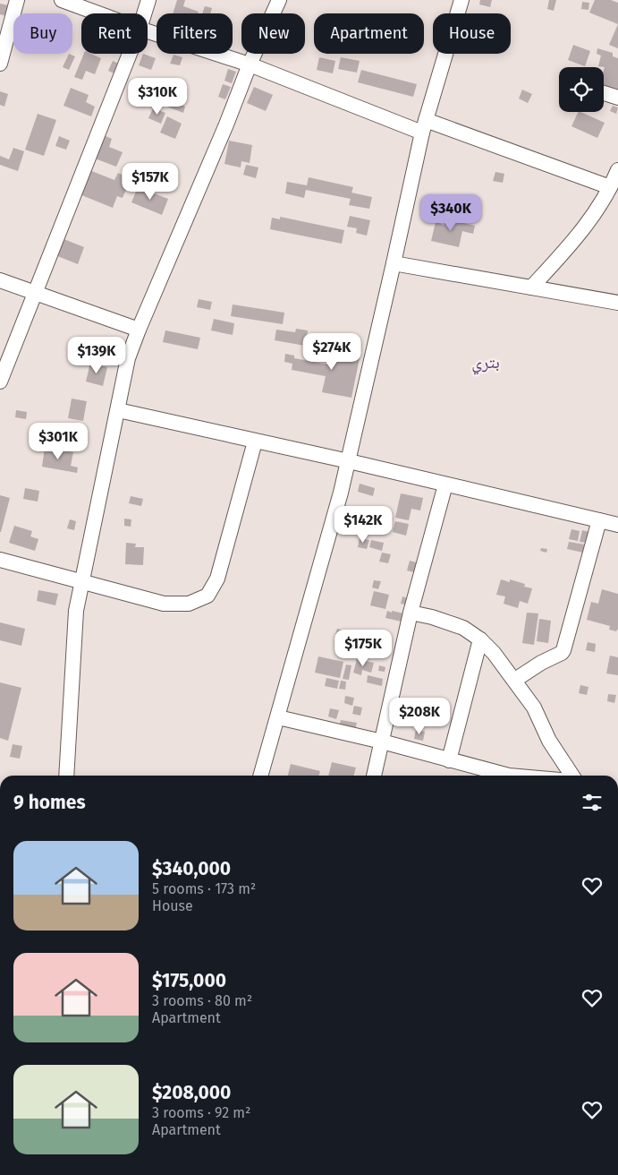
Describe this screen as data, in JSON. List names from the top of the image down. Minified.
{"districts":["بتري"],"page":{"chip":["Buy","Rent","Filters","New","Apartment","House"],"price":["$310K","$157K","$340K","$274K","$139K","$301K","$142K","$175K","$208K"],"heading":"9 homes","list":[{"name":"$340,000","note":"5 rooms · 173 m² · House"},{"name":"$175,000","note":"3 rooms · 80 m² · Apartment"},{"name":"$208,000","note":"3 rooms · 92 m² · Apartment"}]}}
